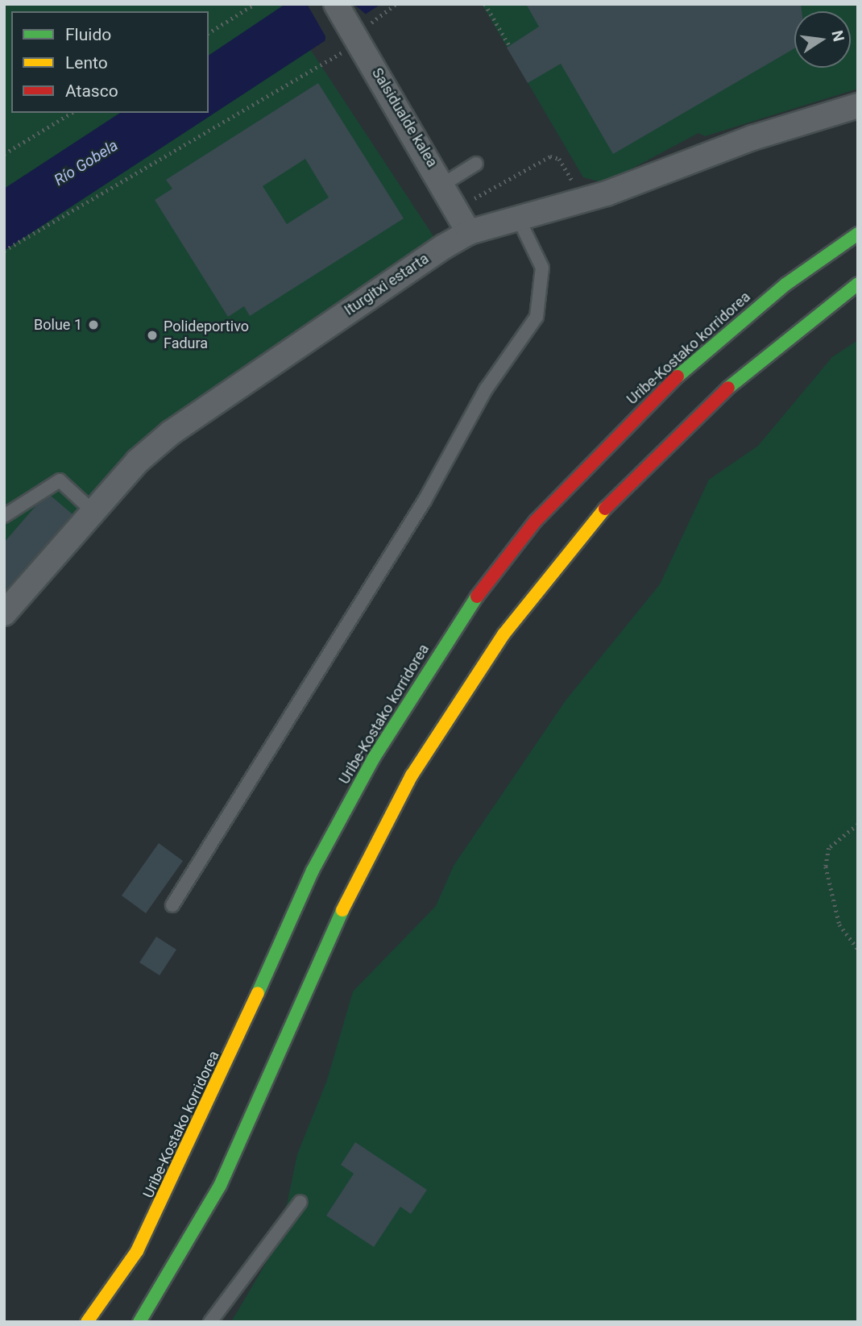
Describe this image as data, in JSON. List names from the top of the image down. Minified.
{"streets":{"highway":["Uribe-Kostako korridorea"],"street":["Salsidualde kalea","Iturgitxi estarta"]},"crossings":[["Salsidualde kalea","Iturgitxi estarta"]],"water":["Río Gobela"],"places":["Bolue 1","Polideportivo Fadura"],"legend":["Fluido","Lento","Atasco"],"north":"right"}
